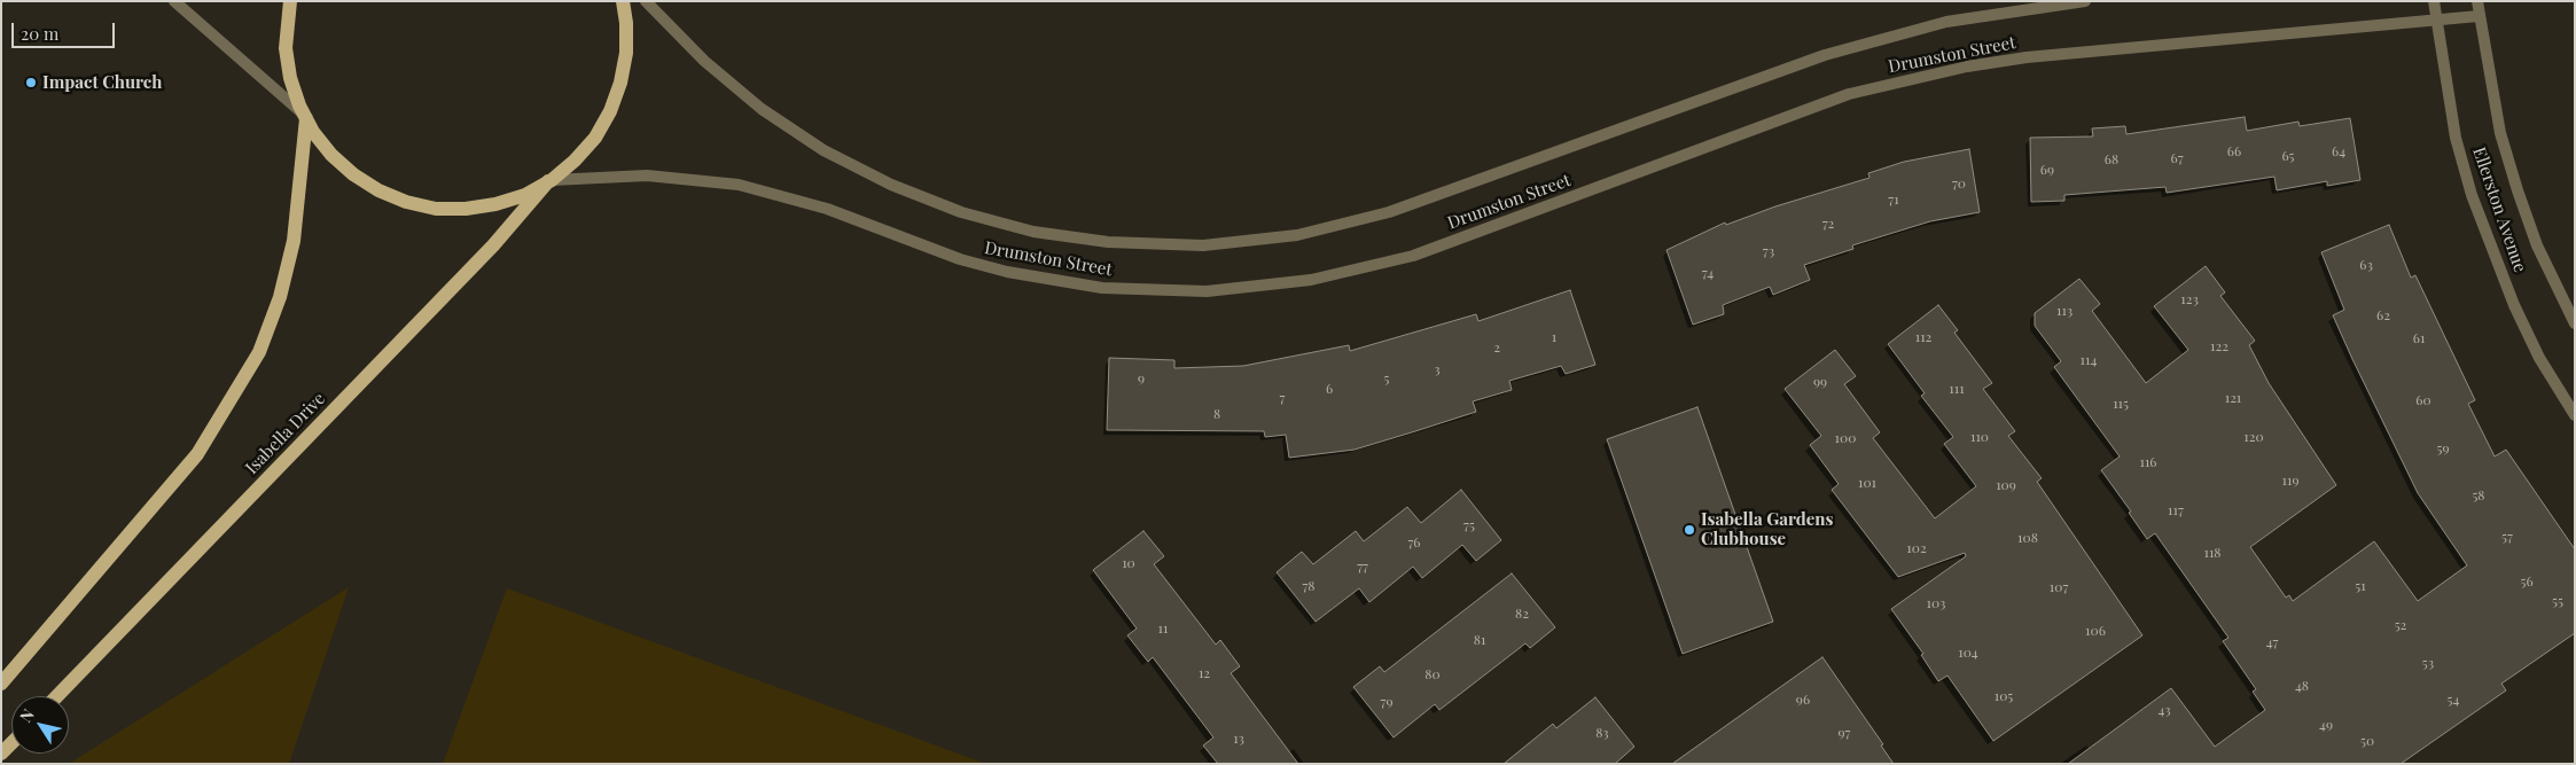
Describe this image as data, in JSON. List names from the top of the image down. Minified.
{"streets":{"main road":["Isabella Drive"],"street":["Drumston Street","Ellerston Avenue"]},"crossings":[["Drumston Street","Ellerston Avenue"],["Drumston Street","Isabella Drive"]],"places":["Impact Church","Isabella Gardens Clubhouse"],"house_numbers":["66","64","65","67","68","69","70","71","72","73","63","74","123","113","62","1","112","61","122","2","114","3","9","5","99","6","111","7","121","60","115","8","110","120","100","59","116","119","101","109","58","117","75","57","108","76","102","118","10","77","56","78","51","107","55","103","82","52","11","106","81","47","104","53","12","80","48","105","96","54","79","43","49","83","97","13","50"],"scale_bar":"20 m","north":"top left"}
